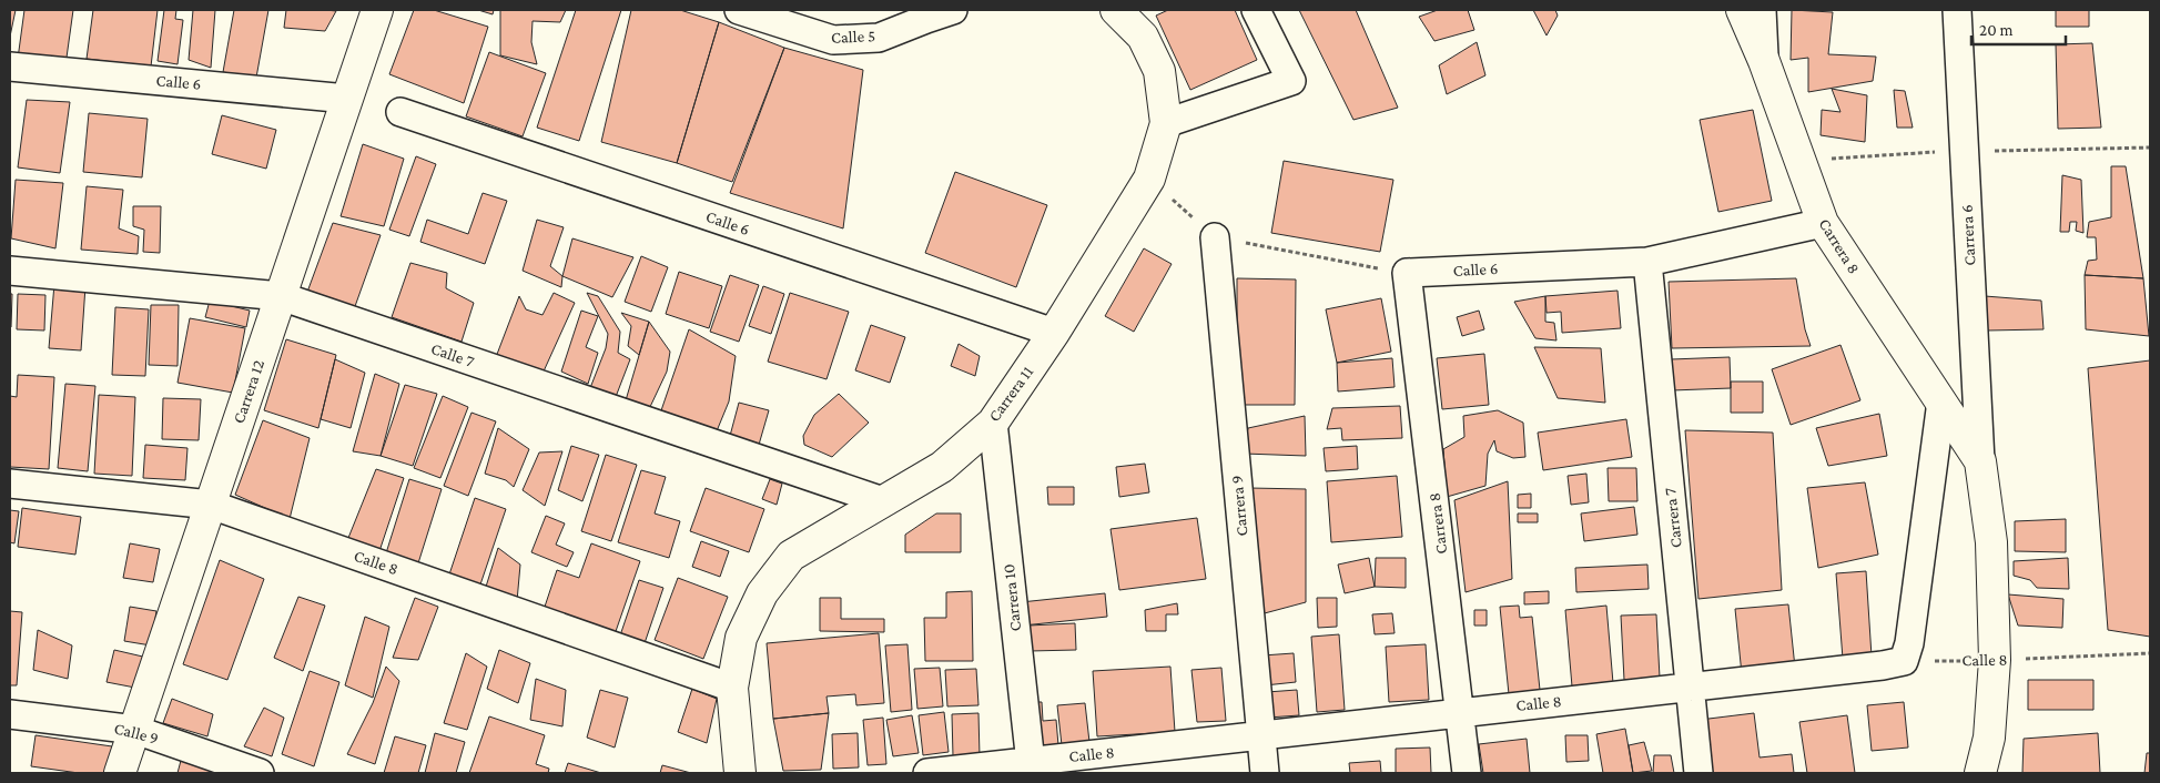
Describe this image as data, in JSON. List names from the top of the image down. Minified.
{"streets":{"street":["Calle 5","Calle 6","Carrera 6","Carrera 8","Calle 7","Carrera 12","Carrera 11","Carrera 9","Carrera 7","Calle 8","Carrera 10","Calle 9"]},"crossings":[["Calle 6","Carrera 8"],["Calle 6","Carrera 12"],["Calle 6","Carrera 11"],["Calle 6","Carrera 7"],["Carrera 6","Carrera 8"],["Carrera 8","Calle 8"],["Calle 7","Carrera 12"],["Calle 7","Carrera 11"],["Carrera 12","Calle 8"],["Carrera 12","Calle 9"],["Carrera 11","Calle 8"],["Carrera 11","Carrera 10"],["Carrera 9","Calle 8"],["Carrera 7","Calle 8"],["Calle 8","Carrera 10"]],"scale_bar":"20 m"}
